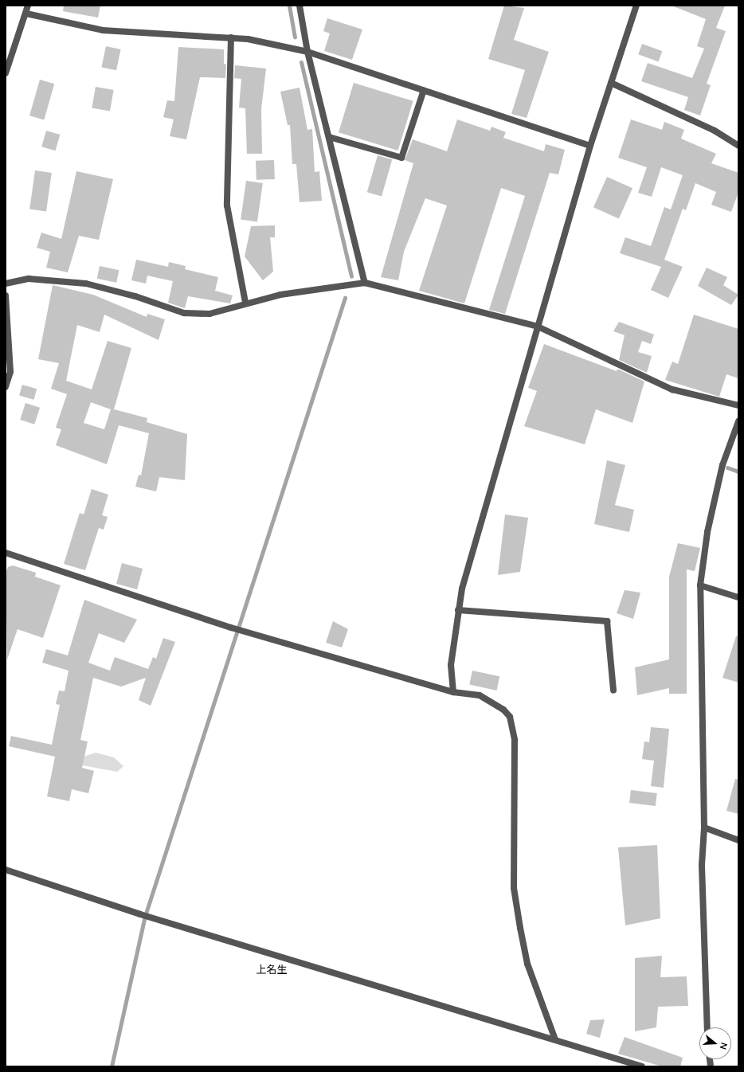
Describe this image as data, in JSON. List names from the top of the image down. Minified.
{"districts":["上名生"],"north":"right"}
